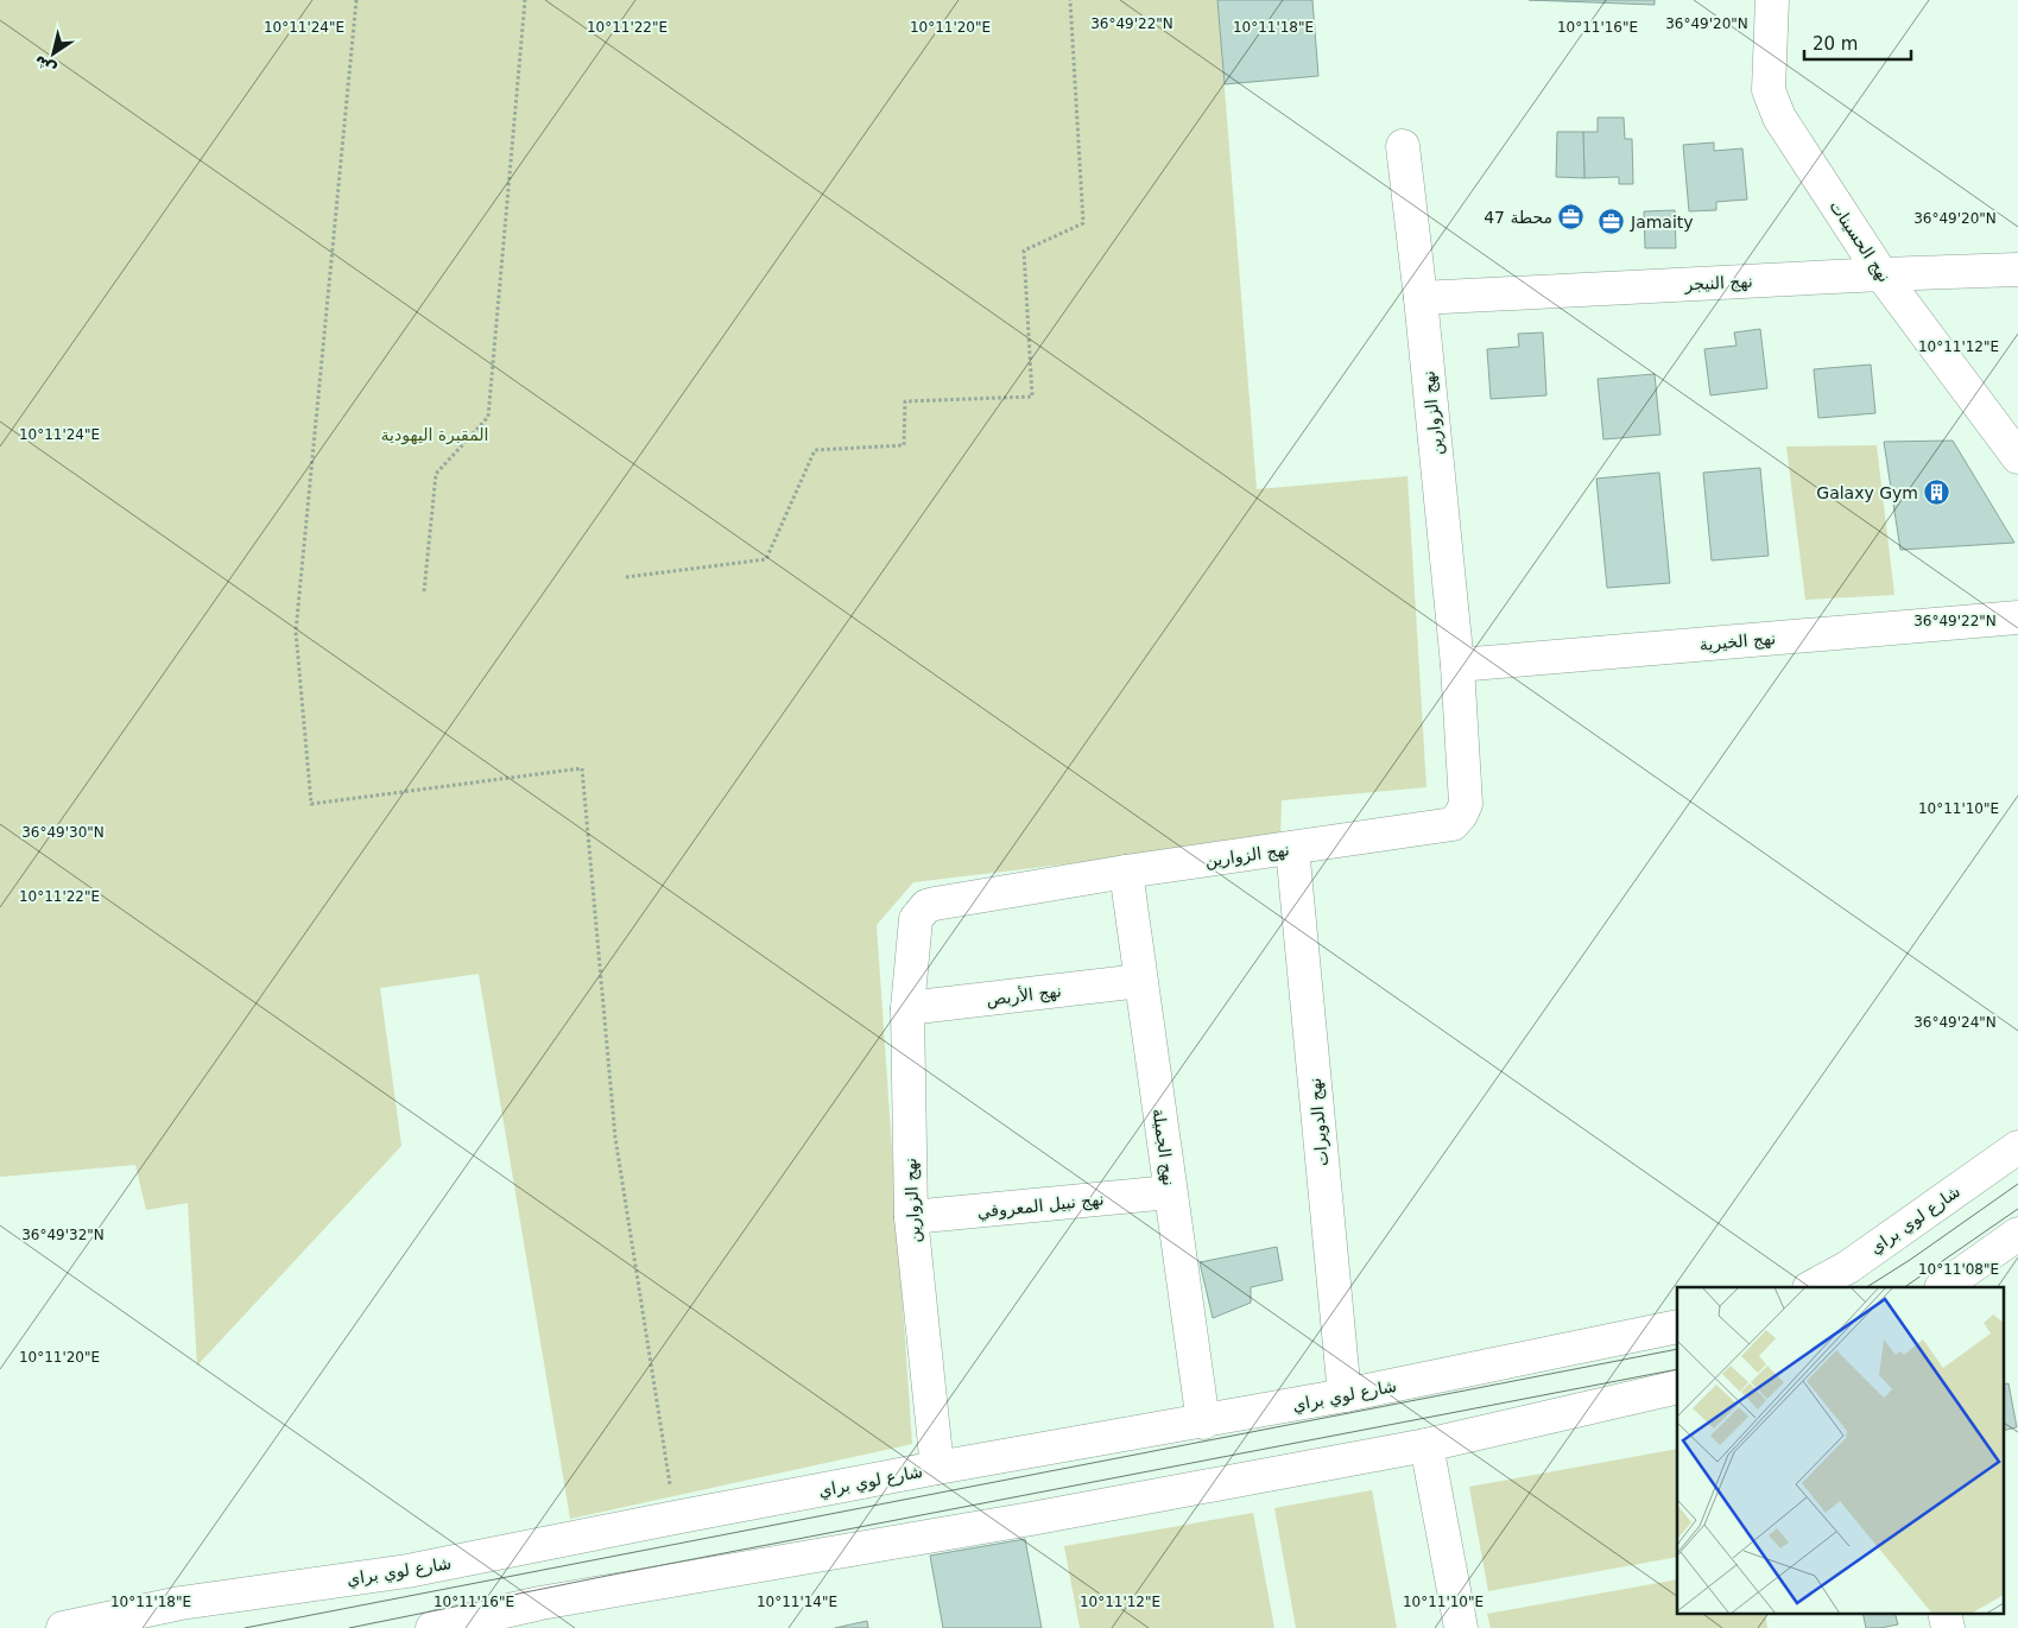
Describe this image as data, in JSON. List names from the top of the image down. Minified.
{"streets":{"street":["نهج الحسينات","نهج النيجر","نهج الزوارين","نهج الخيرية","نهج الأربص","نهج الدويرات","نهج الجميلة","نهج نبيل المعروفي","شارع لوي براي"]},"crossings":[["نهج الحسينات","نهج النيجر"],["نهج النيجر","نهج الزوارين"],["نهج الزوارين","نهج الخيرية"],["نهج الزوارين","نهج الأربص"],["نهج الزوارين","نهج الدويرات"],["نهج الزوارين","نهج الجميلة"],["نهج الزوارين","نهج نبيل المعروفي"],["نهج الزوارين","شارع لوي براي"],["نهج الأربص","نهج الجميلة"],["نهج الدويرات","شارع لوي براي"],["نهج الجميلة","نهج نبيل المعروفي"],["نهج الجميلة","شارع لوي براي"]],"parks":["المقبرة اليهودية"],"places":{"office":["محطة 47","Jamaity"],"building":["Galaxy Gym"]},"scale_bar":"20 m","north":"bottom left","coordinates":["36°49'22\"N","36°49'20\"N","10°11'24\"E","10°11'22\"E","10°11'20\"E","10°11'18\"E","10°11'16\"E","10°11'12\"E","10°11'10\"E","36°49'30\"N","36°49'24\"N","36°49'32\"N","10°11'08\"E","10°11'14\"E"]}
